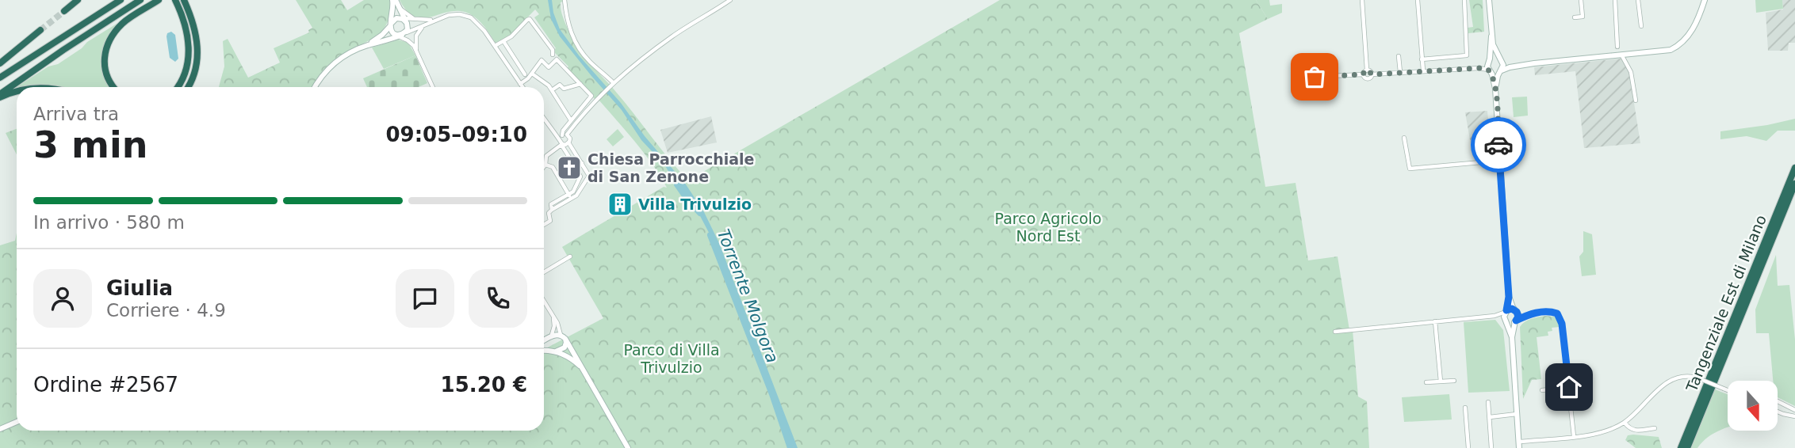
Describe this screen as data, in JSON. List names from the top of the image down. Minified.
{"streets":{"highway":["Tangenziale Est di Milano"]},"water":["Torrente Molgora"],"parks":["Parco Agricolo Nord Est","Parco di Villa Trivulzio"],"places":{"church":["Chiesa Parrocchiale di San Zenone"],"building":["Villa Trivulzio"]},"north":"bottom","page":{"heading":["3 min","Arriva tra","09:05–09:10"],"panel":["Giulia","Corriere · 4.9","Ordine #2567","15.20 €"],"bar":"In arrivo · 580 m"}}
